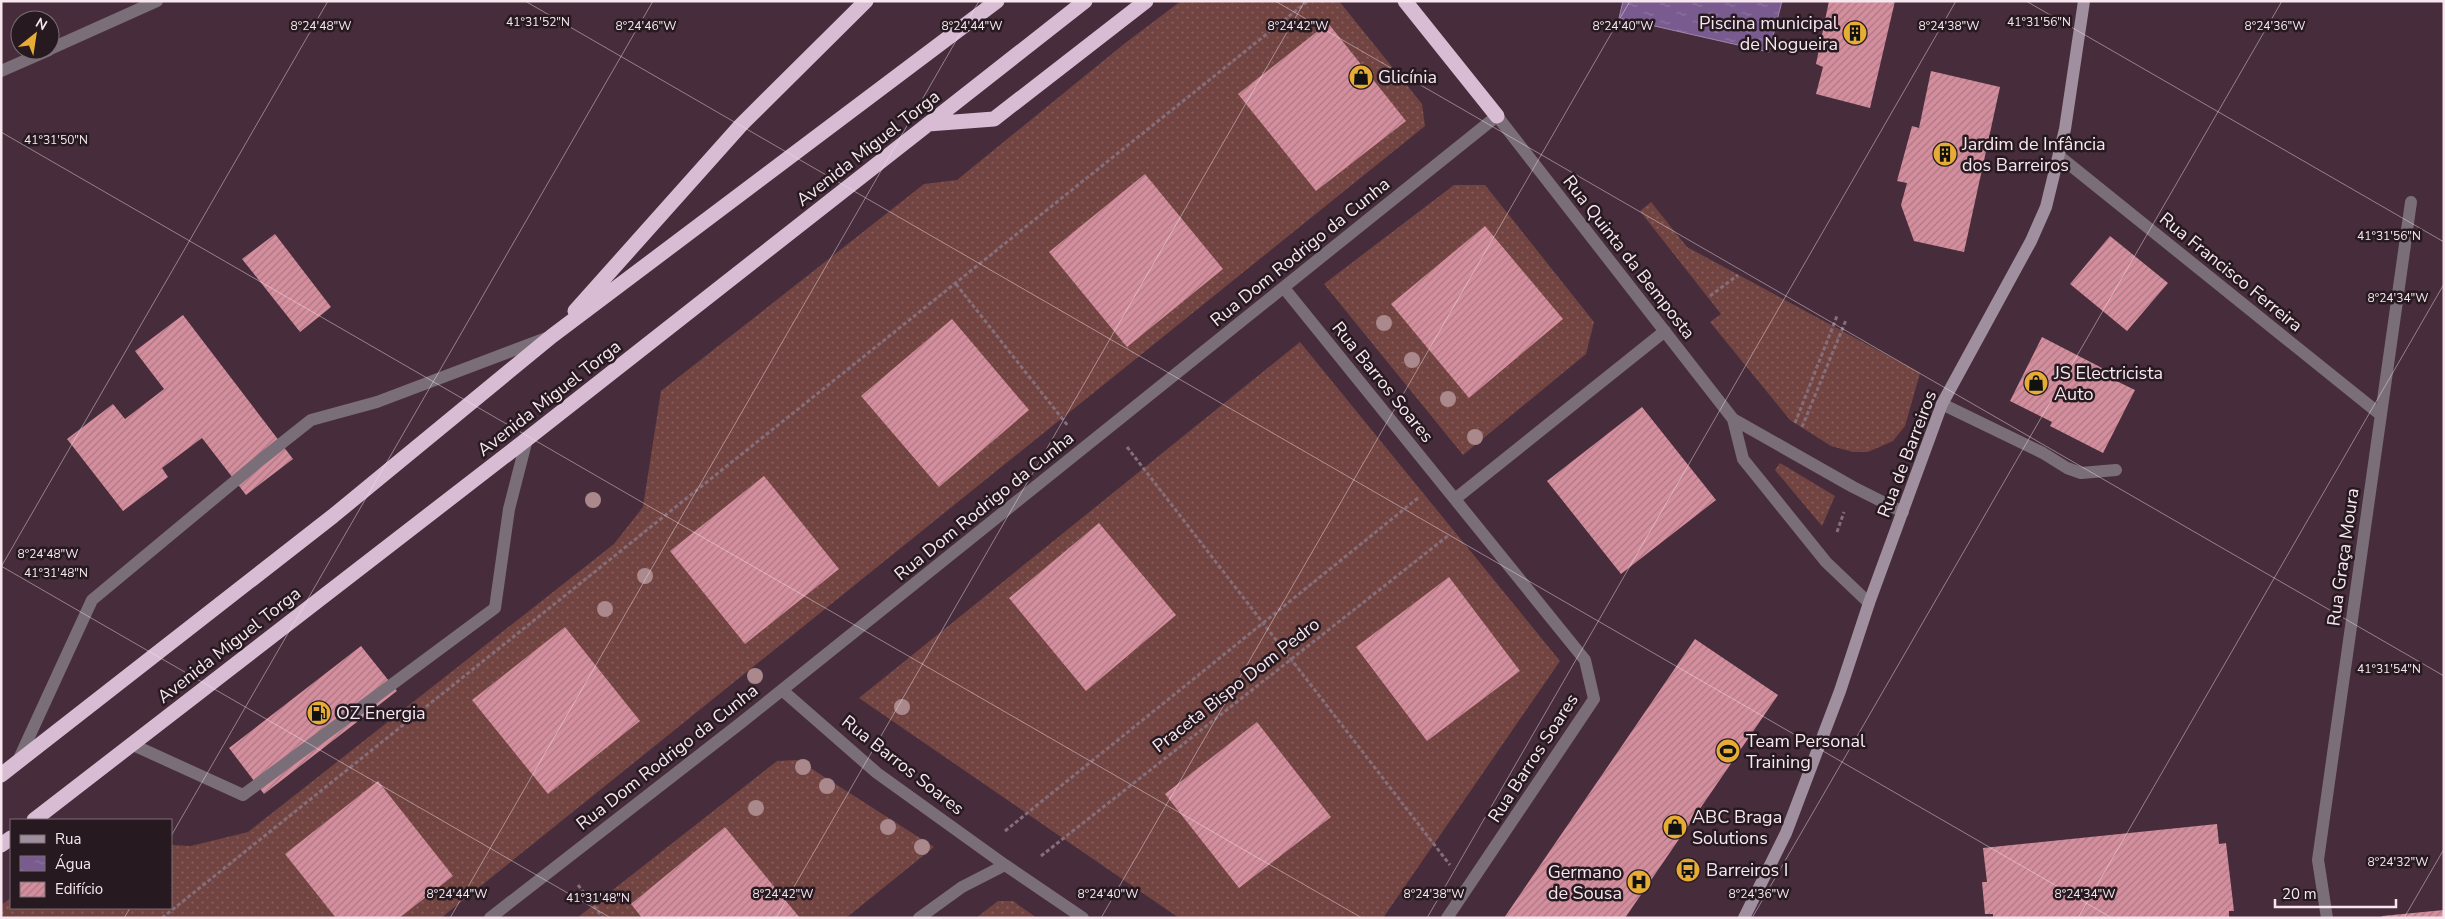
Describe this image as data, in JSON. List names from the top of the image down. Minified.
{"streets":{"highway":["Avenida Miguel Torga"],"street":["Rua Dom Rodrigo da Cunha","Rua Quinta da Bemposta","Rua Francisco Ferreira","Rua Barros Soares","Rua de Barreiros","Rua Graça Moura"],"path":["Praceta Bispo Dom Pedro"]},"crossings":[["Rua Dom Rodrigo da Cunha","Rua Quinta da Bemposta"],["Rua Dom Rodrigo da Cunha","Rua Barros Soares"],["Rua Quinta da Bemposta","Rua de Barreiros"],["Rua Francisco Ferreira","Rua de Barreiros"],["Rua Francisco Ferreira","Rua Graça Moura"],["Rua Barros Soares","Praceta Bispo Dom Pedro"]],"places":{"building":["Piscina municipal de Nogueira","Jardim de Infância dos Barreiros"],"shop":["Glicínia","JS Electricista Auto","ABC Braga Solutions"],"fuel station":["OZ Energia"],"sports":["Team Personal Training"],"bus stop":["Barreiros I"],"hospital":["Germano de Sousa"]},"legend":["Rua","Água","Edifício"],"scale_bar":"20 m","north":"top right","coordinates":["41°31'52\"N","41°31'56\"N","8°24'48\"W","8°24'44\"W","8°24'42\"W","8°24'40\"W","8°24'38\"W","8°24'46\"W","8°24'36\"W","41°31'50\"N","8°24'34\"W","41°31'48\"N","41°31'54\"N","8°24'32\"W"]}
